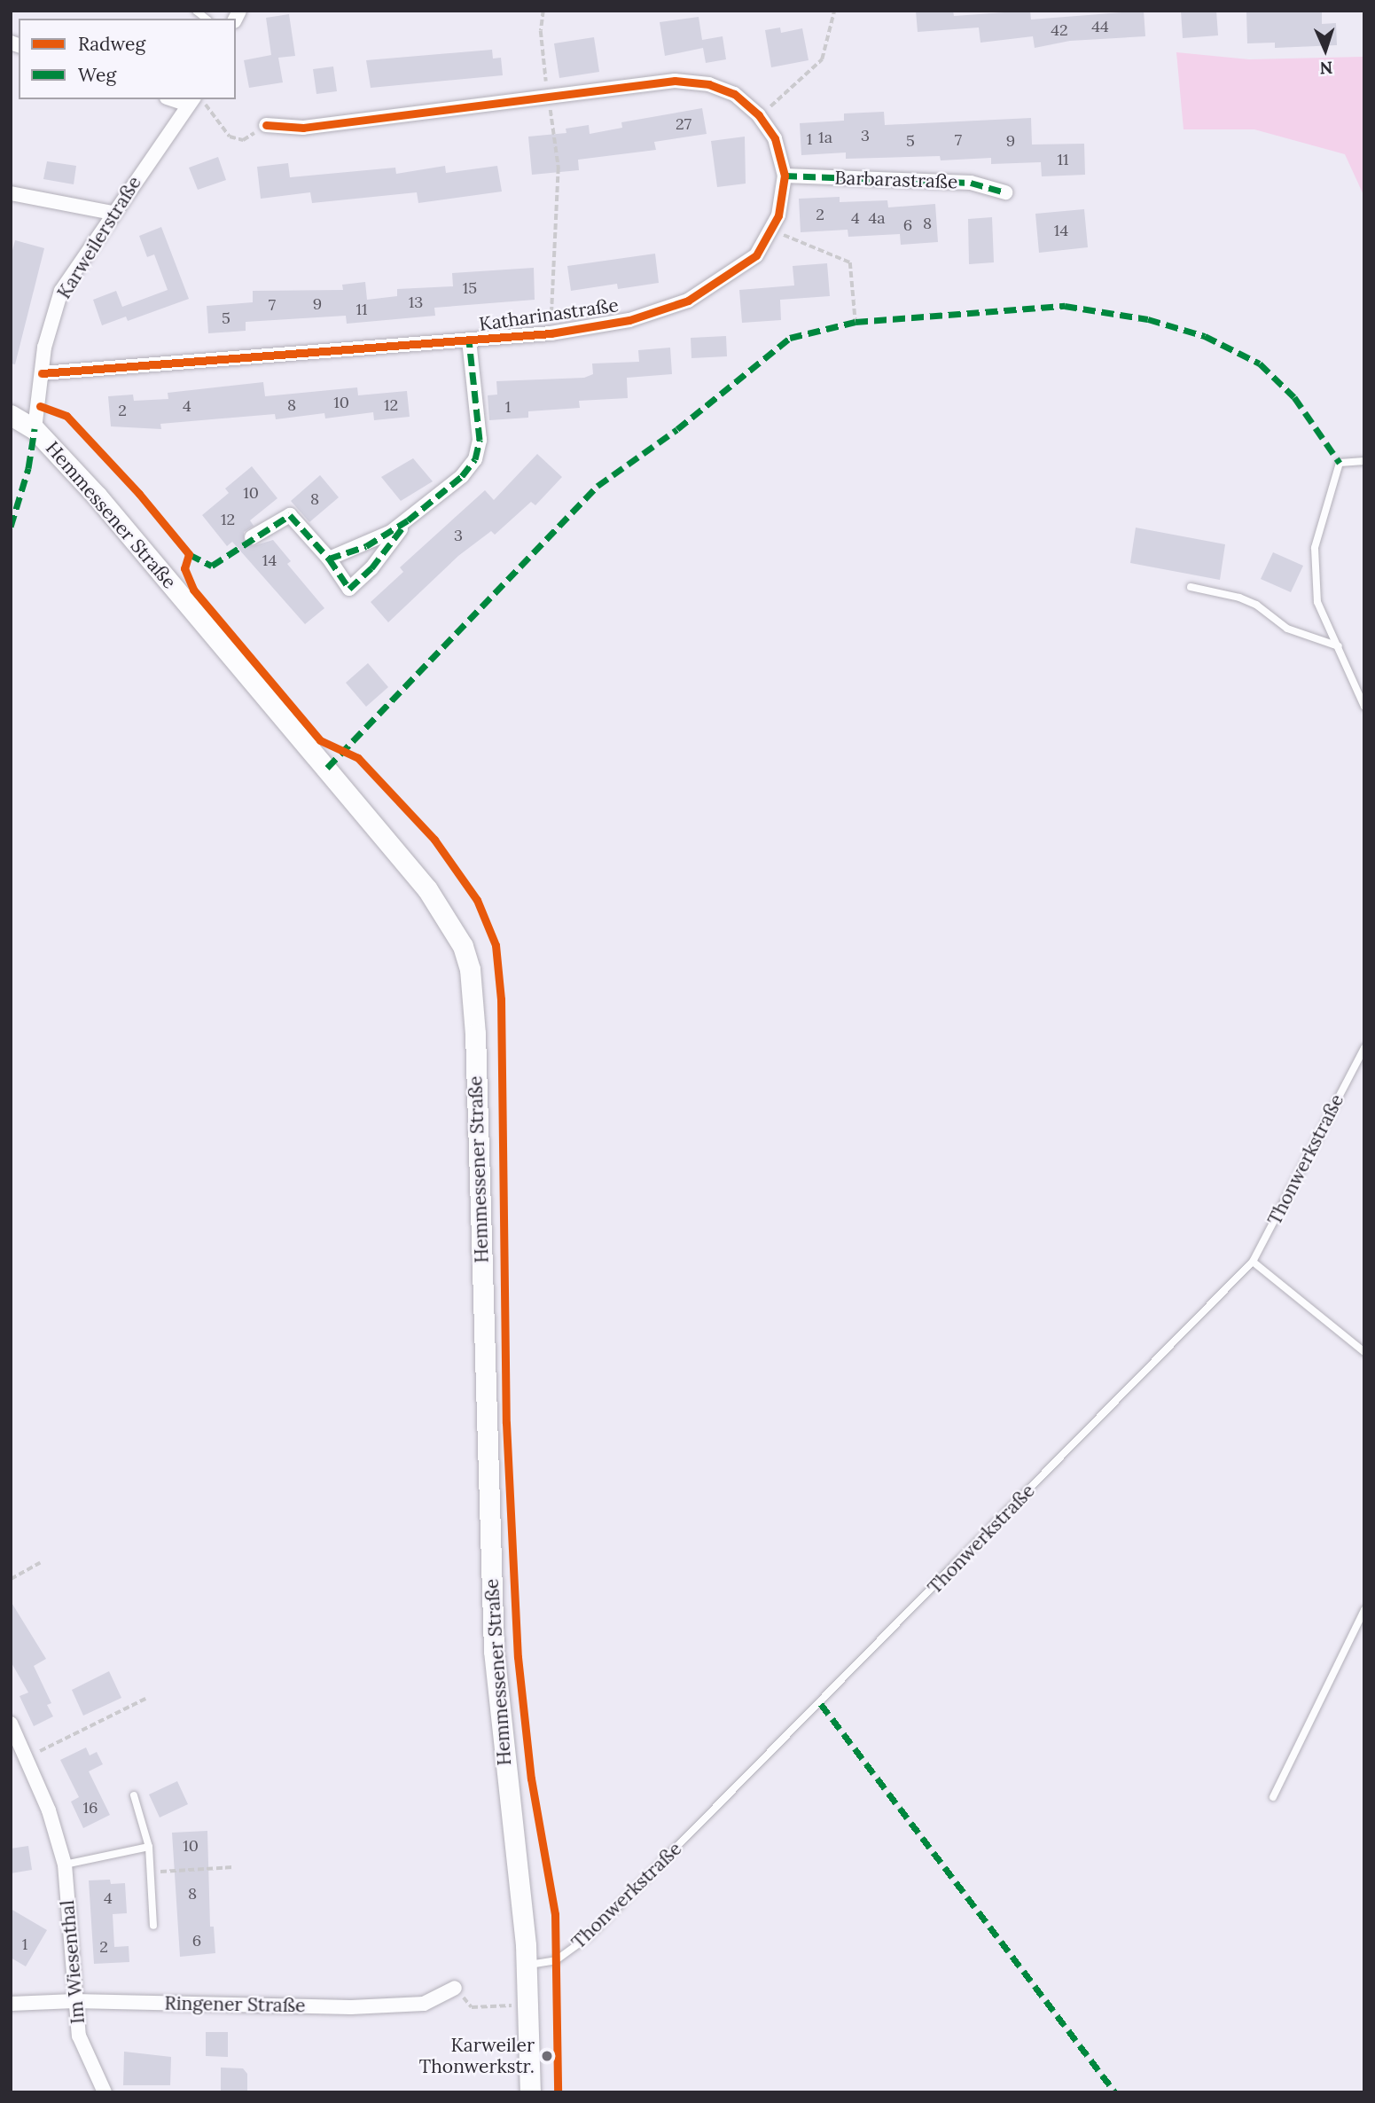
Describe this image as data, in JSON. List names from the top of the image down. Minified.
{"streets":{"main road":["Hemmessener Straße"],"street":["Barbarastraße","Karweilerstraße","Katharinastraße","Im Wiesenthal","Ringener Straße"],"lane":["Thonwerkstraße"]},"crossings":[["Barbarastraße","Katharinastraße"],["Karweilerstraße","Katharinastraße"],["Karweilerstraße","Hemmessener Straße"],["Hemmessener Straße","Thonwerkstraße"],["Im Wiesenthal","Ringener Straße"]],"places":["Karweiler Thonwerkstr."],"house_numbers":["44","42","27","3","1a","1","7","5","9","11","2","4","4a","8","6","14","15","13","9","7","11","5","10","8","12","4","1","2","10","8","12","3","14","16","10","8","4","6","1","2"],"legend":["Radweg","Weg"],"north":"bottom"}
